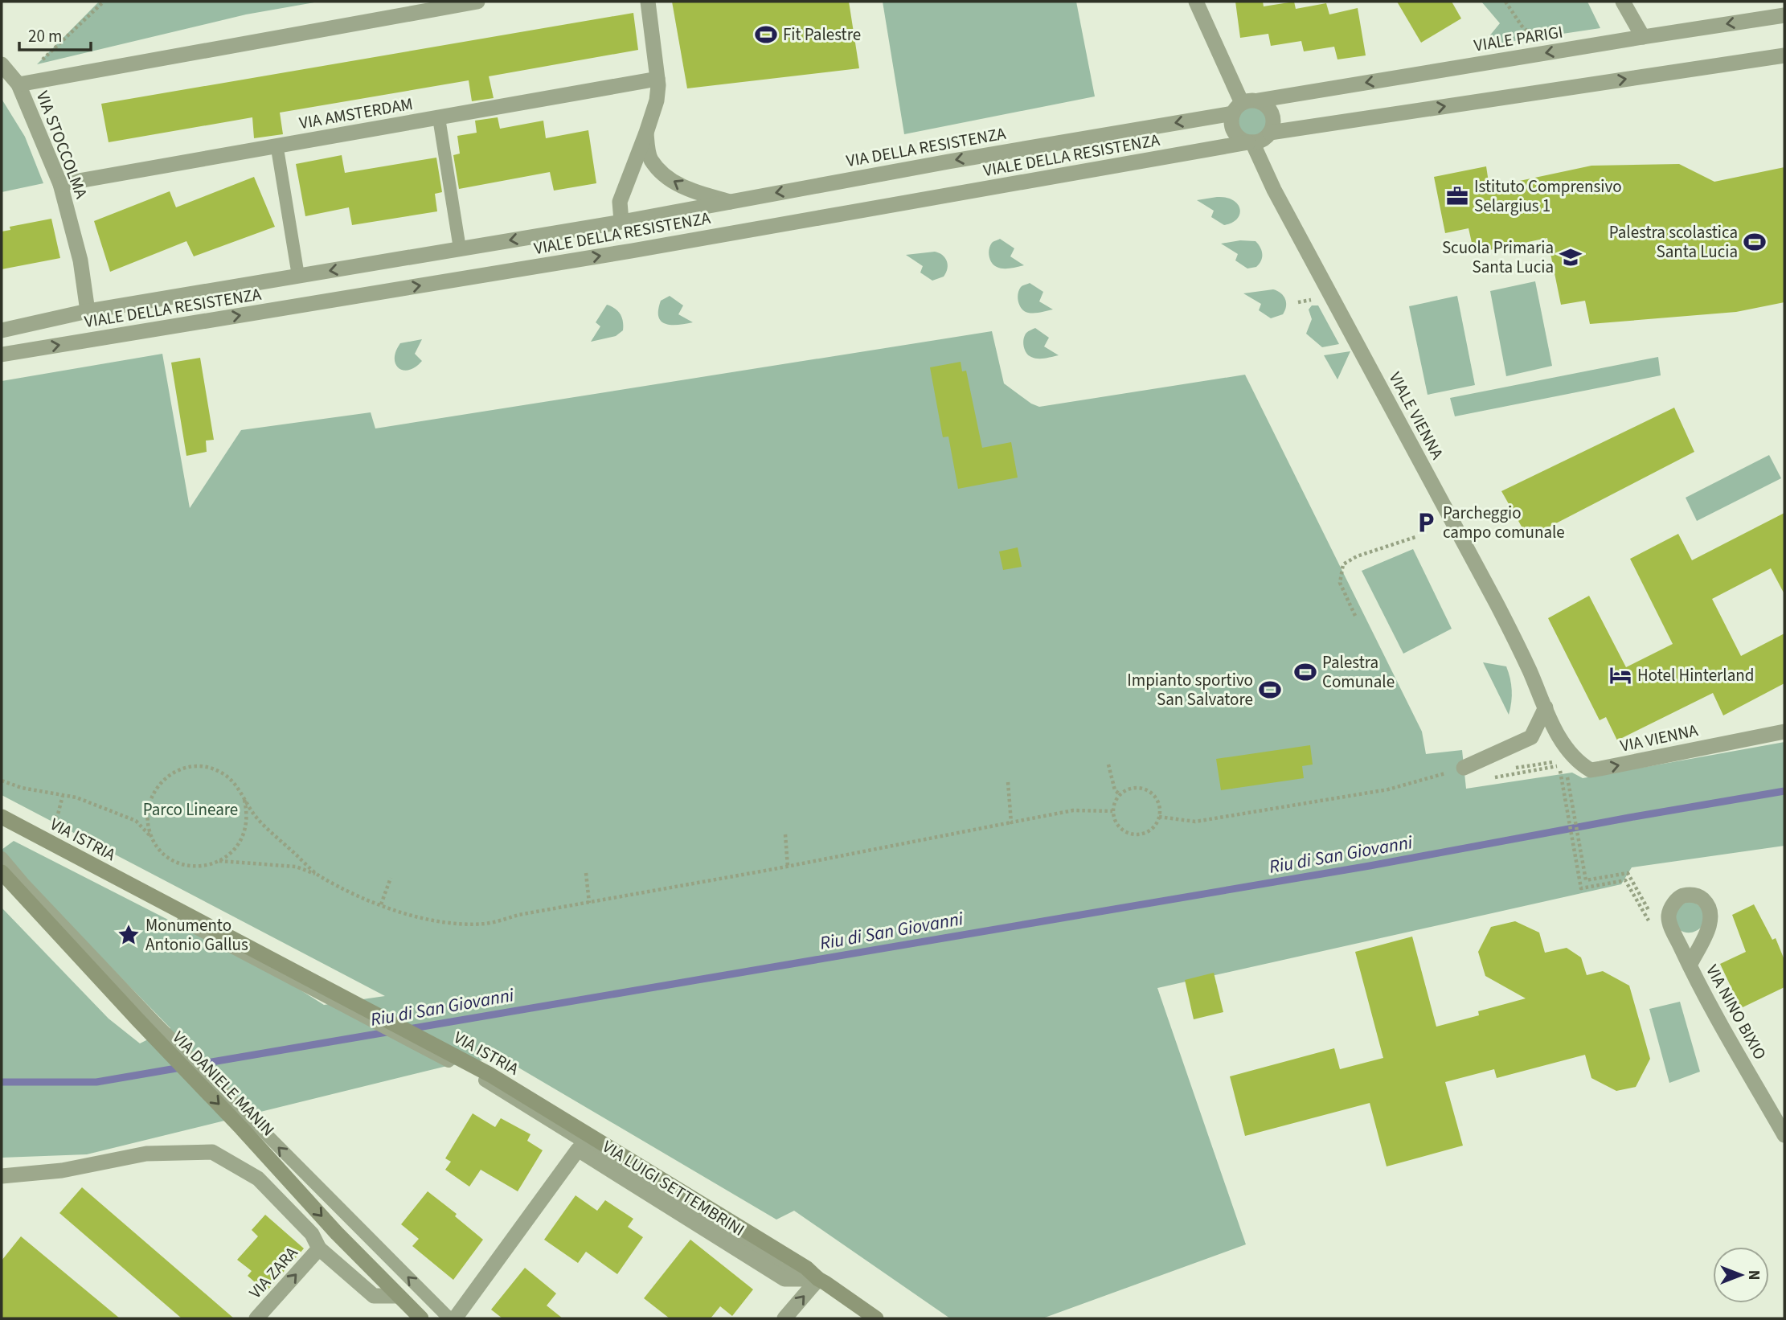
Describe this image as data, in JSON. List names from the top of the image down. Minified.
{"streets":{"main road":["VIA ISTRIA","VIA DANIELE MANIN"],"street":["VIALE PARIGI","VIA AMSTERDAM","VIA STOCCOLMA","VIA DELLA RESISTENZA","VIALE DELLA RESISTENZA","VIALE VIENNA","VIA VIENNA","VIA NINO BIXIO","VIA LUIGI SETTEMBRINI","VIA ZARA"]},"crossings":[["VIALE PARIGI","VIA DELLA RESISTENZA"],["VIALE PARIGI","VIALE DELLA RESISTENZA"],["VIALE PARIGI","VIALE VIENNA"],["VIA AMSTERDAM","VIA STOCCOLMA"],["VIA STOCCOLMA","VIALE DELLA RESISTENZA"],["VIA DELLA RESISTENZA","VIALE DELLA RESISTENZA"],["VIA DELLA RESISTENZA","VIALE VIENNA"],["VIALE DELLA RESISTENZA","VIALE VIENNA"],["VIALE VIENNA","VIA VIENNA"],["VIA ISTRIA","VIA LUIGI SETTEMBRINI"],["VIA DANIELE MANIN","VIA ZARA"]],"one_way":["VIA DELLA RESISTENZA","VIA VIENNA","VIA DANIELE MANIN","VIA ZARA"],"water":["Riu di San Giovanni"],"parks":["Parco Lineare"],"places":{"sports":["Fit Palestre","Palestra scolastica Santa Lucia","Palestra Comunale","Impianto sportivo San Salvatore"],"office":["Istituto Comprensivo Selargius 1"],"school or university":["Scuola Primaria Santa Lucia"],"parking":["Parcheggio campo comunale"],"hotel":["Hotel Hinterland"],"place":["Monumento Antonio Gallus"]},"scale_bar":"20 m","north":"right"}
